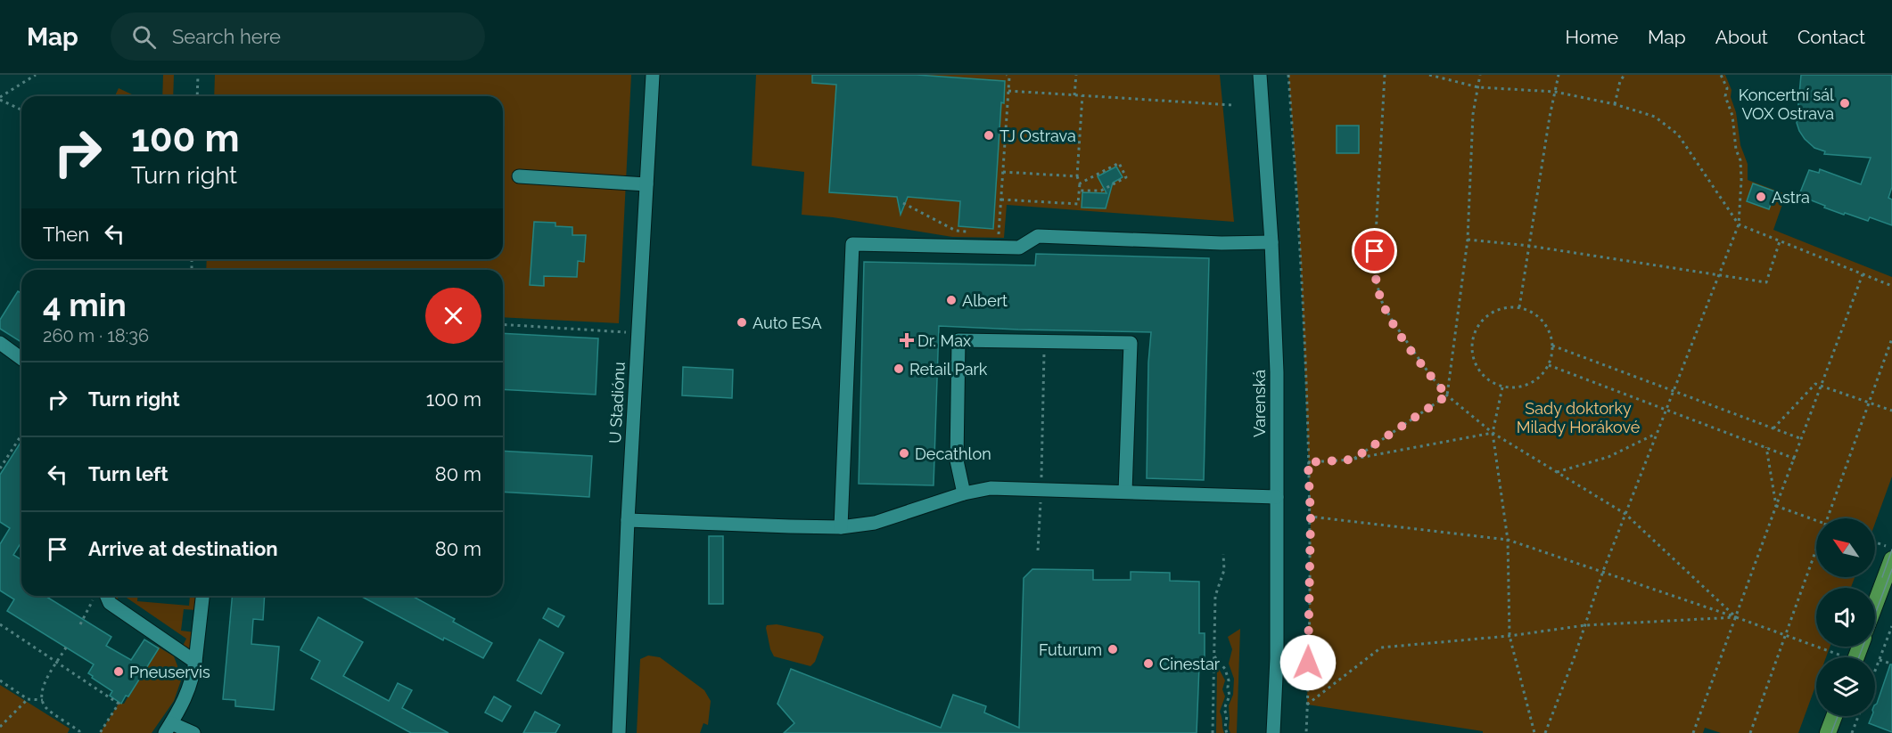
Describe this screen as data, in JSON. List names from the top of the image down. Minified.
{"streets":{"street":["U Stadiónu","Varenská"]},"parks":["Sady doktorky Milady Horákové"],"places":{"other":["Koncertní sál VOX Ostrava","TJ Ostrava","Astra","Albert","Auto ESA","Retail Park","Decathlon","Futurum","Cinestar","Pneuservis"],"health":["Dr. Max"]},"north":"top left","page":{"header":"Map","search":"Search here","nav":["Home","Map","About","Contact"],"turn":["100 m","Turn right"],"then":"Then","heading":["4 min","260 m · 18:36"],"list":[{"name":"Turn right","value":"100 m"},{"name":"Turn left","value":"80 m"},{"name":"Arrive at destination","value":"80 m"}]}}
